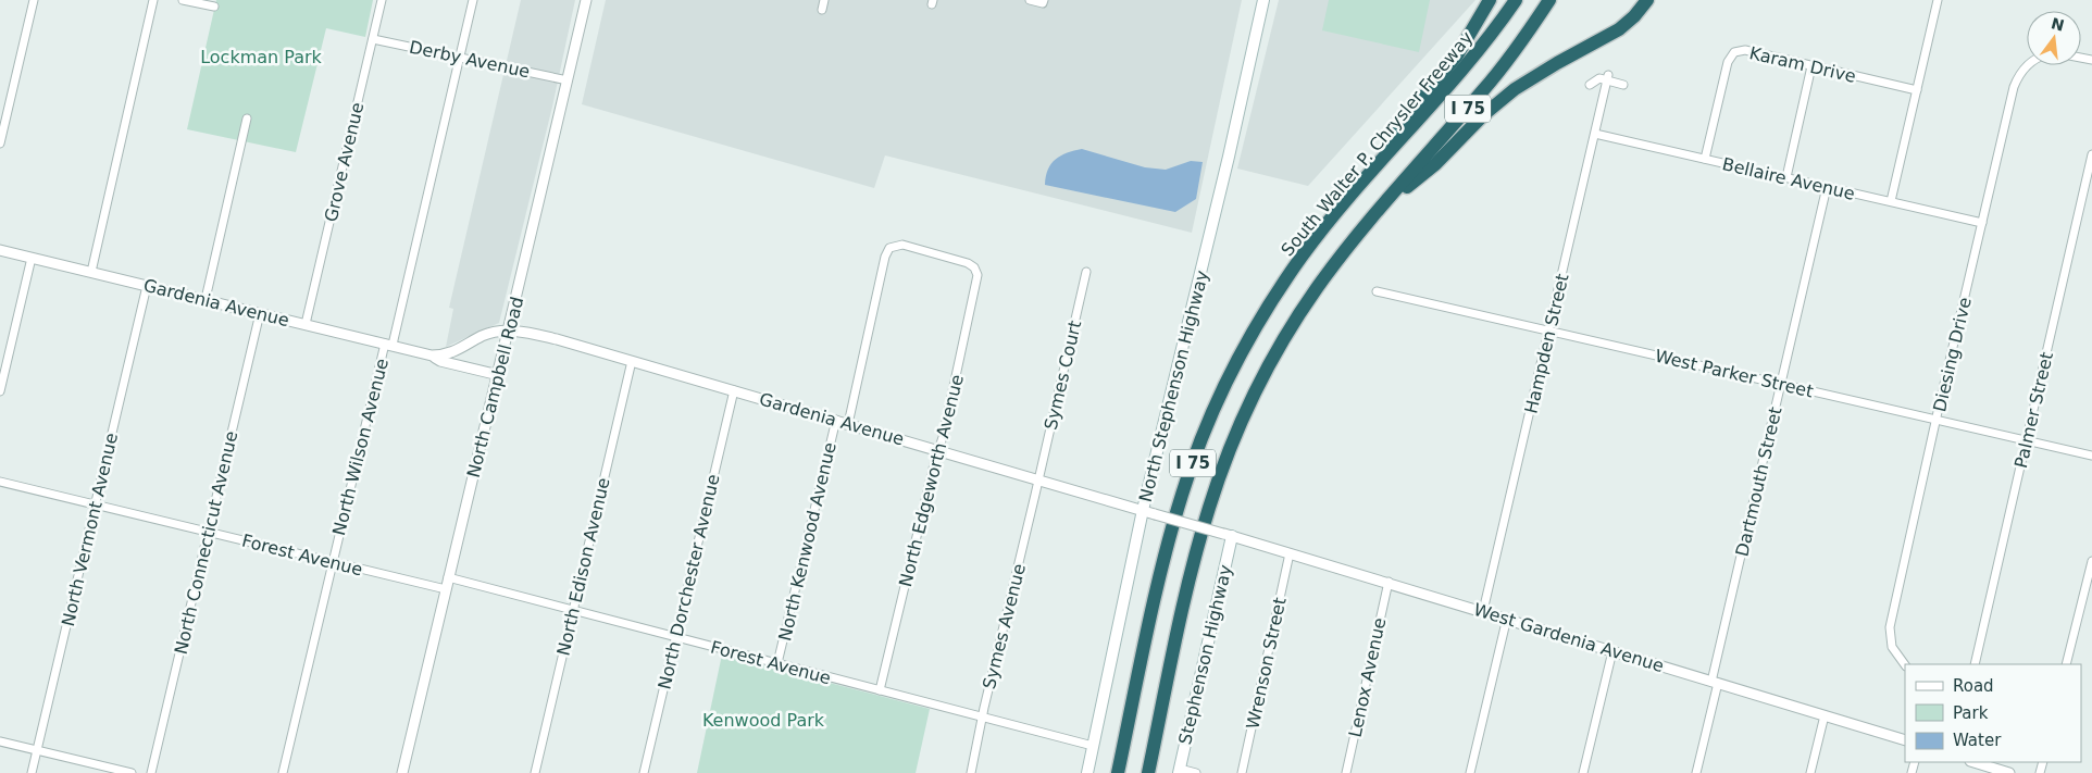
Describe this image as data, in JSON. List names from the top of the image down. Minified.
{"streets":{"highway":["I 75","South Walter P. Chrysler Freeway"],"main road":["North Stephenson Highway","Stephenson Highway"],"street":["Derby Avenue","Karam Drive","Grove Avenue","Bellaire Avenue","Gardenia Avenue","Hampden Street","Diesing Drive","West Parker Street","Symes Court","North Campbell Road","Palmer Street","North Wilson Avenue","North Edgeworth Avenue","Dartmouth Street","North Vermont Avenue","North Kenwood Avenue","North Connecticut Avenue","Forest Avenue","North Edison Avenue","North Dorchester Avenue","Symes Avenue","West Gardenia Avenue","Wrenson Street","Lenox Avenue"]},"crossings":[["Derby Avenue","Grove Avenue"],["Derby Avenue","North Campbell Road"],["Derby Avenue","North Wilson Avenue"],["Karam Drive","Bellaire Avenue"],["Grove Avenue","Gardenia Avenue"],["Bellaire Avenue","Hampden Street"],["Bellaire Avenue","Diesing Drive"],["Bellaire Avenue","Dartmouth Street"],["Gardenia Avenue","Symes Court"],["Gardenia Avenue","North Stephenson Highway"],["Gardenia Avenue","North Campbell Road"],["Gardenia Avenue","North Wilson Avenue"],["Gardenia Avenue","North Edgeworth Avenue"],["Gardenia Avenue","North Vermont Avenue"],["Gardenia Avenue","North Kenwood Avenue"],["Gardenia Avenue","North Connecticut Avenue"],["Gardenia Avenue","North Edison Avenue"],["Gardenia Avenue","North Dorchester Avenue"],["Gardenia Avenue","Symes Avenue"],["Gardenia Avenue","West Gardenia Avenue"],["Gardenia Avenue","Stephenson Highway"],["Hampden Street","West Parker Street"],["Hampden Street","West Gardenia Avenue"],["Diesing Drive","West Parker Street"],["West Parker Street","Palmer Street"],["West Parker Street","Dartmouth Street"],["Symes Court","Symes Avenue"],["North Stephenson Highway","Forest Avenue"],["North Campbell Road","Forest Avenue"],["North Wilson Avenue","Forest Avenue"],["North Edgeworth Avenue","North Kenwood Avenue"],["North Edgeworth Avenue","Forest Avenue"],["Dartmouth Street","West Gardenia Avenue"],["North Vermont Avenue","Forest Avenue"],["North Kenwood Avenue","Forest Avenue"],["North Connecticut Avenue","Forest Avenue"],["Forest Avenue","North Edison Avenue"],["Forest Avenue","North Dorchester Avenue"],["Forest Avenue","Symes Avenue"],["West Gardenia Avenue","Stephenson Highway"],["West Gardenia Avenue","Wrenson Street"],["West Gardenia Avenue","Lenox Avenue"]],"parks":["Lockman Park","Kenwood Park"],"legend":["Road","Park","Water"],"north":"top"}
